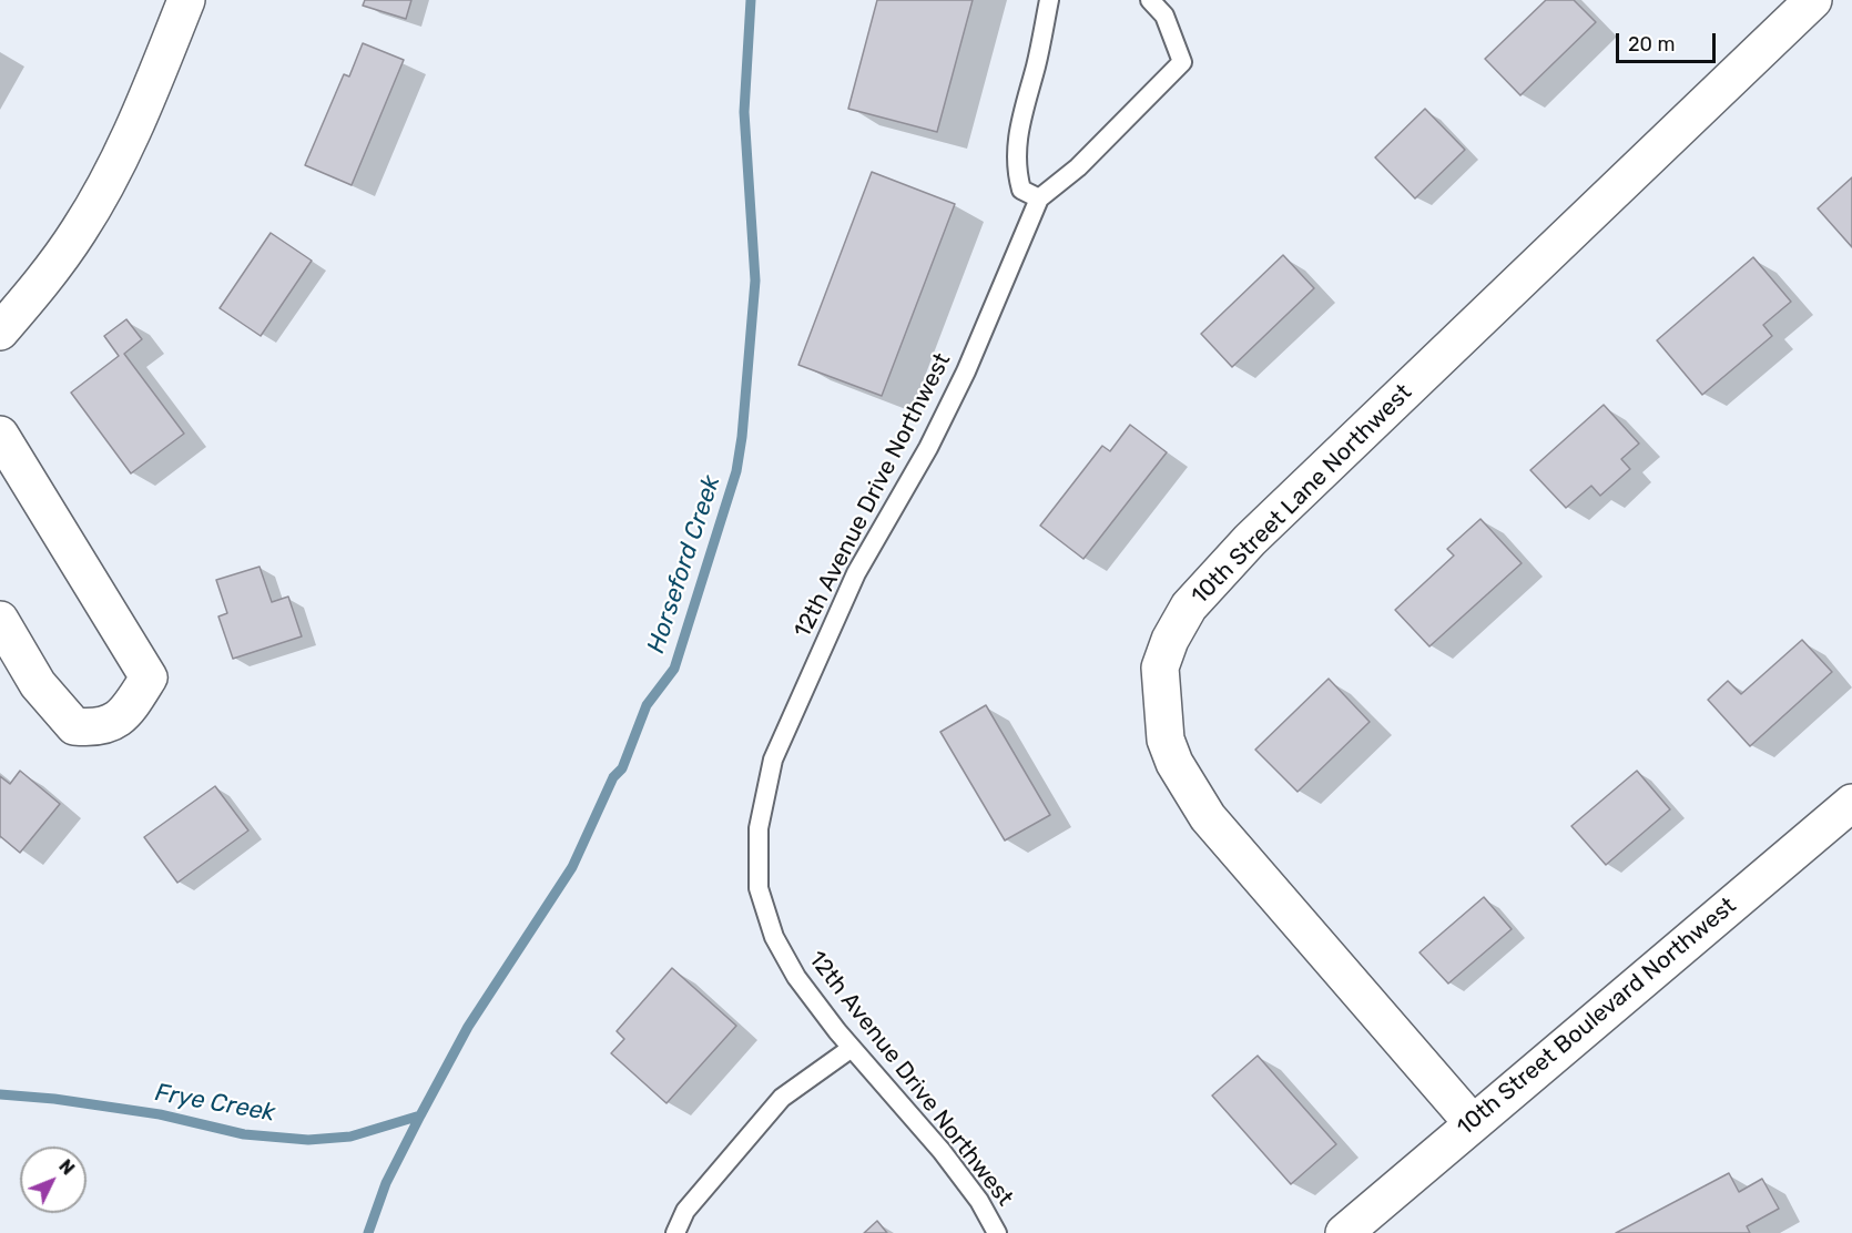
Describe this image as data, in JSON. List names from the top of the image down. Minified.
{"streets":{"street":["10th Street Lane Northwest","10th Street Boulevard Northwest"],"lane":["12th Avenue Drive Northwest"]},"crossings":[["10th Street Lane Northwest","10th Street Boulevard Northwest"]],"water":["Horseford Creek","Frye Creek"],"scale_bar":"20 m","north":"top right"}
